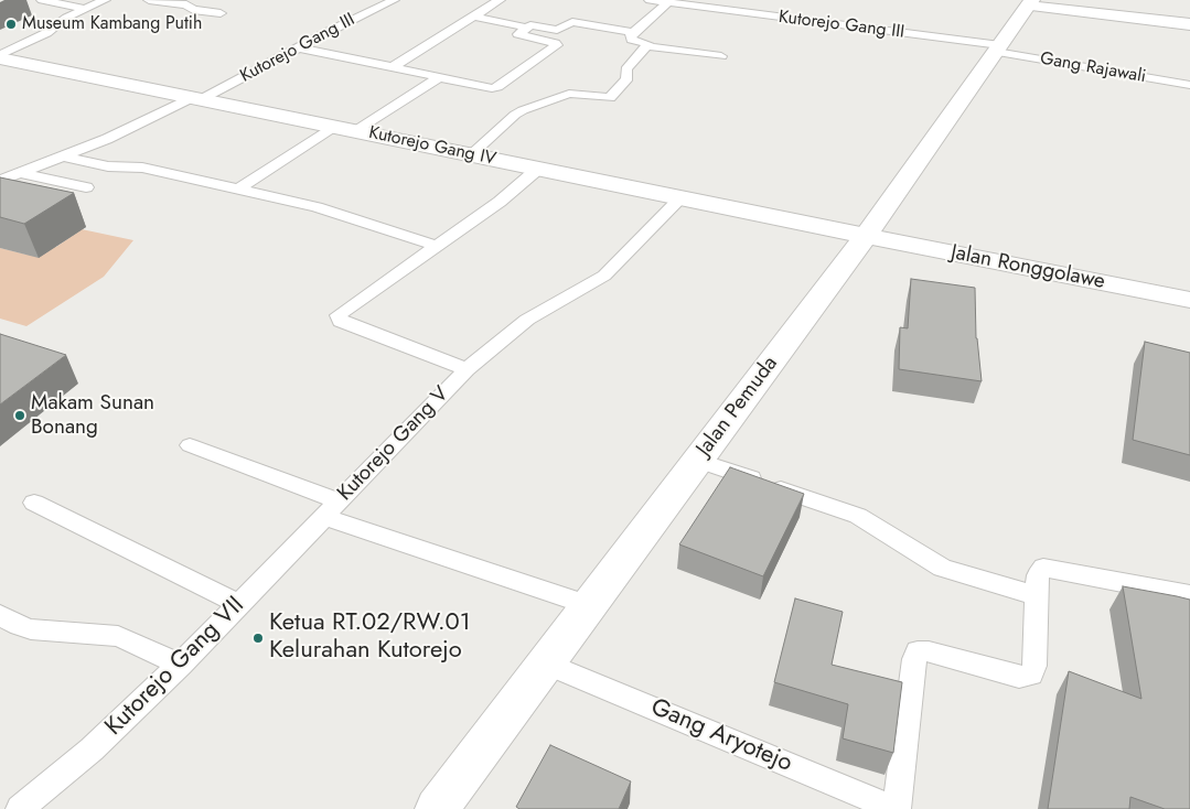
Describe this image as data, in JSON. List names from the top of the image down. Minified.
{"streets":{"main road":["Kutorejo Gang IV","Jalan Ronggolawe","Jalan Pemuda"],"lane":["Kutorejo Gang III","Gang Rajawali","Kutorejo Gang V","Kutorejo Gang VII","Gang Aryotejo"]},"crossings":[["Kutorejo Gang III","Gang Rajawali"],["Kutorejo Gang III","Kutorejo Gang IV"],["Kutorejo Gang III","Jalan Pemuda"],["Gang Rajawali","Jalan Pemuda"],["Kutorejo Gang IV","Jalan Ronggolawe"],["Kutorejo Gang IV","Jalan Pemuda"],["Kutorejo Gang IV","Kutorejo Gang V"],["Jalan Ronggolawe","Jalan Pemuda"],["Jalan Pemuda","Kutorejo Gang V"],["Jalan Pemuda","Gang Aryotejo"],["Kutorejo Gang V","Kutorejo Gang VII"]],"places":["Museum Kambang Putih","Makam Sunan Bonang","Ketua RT.02/RW.01 Kelurahan Kutorejo"]}
